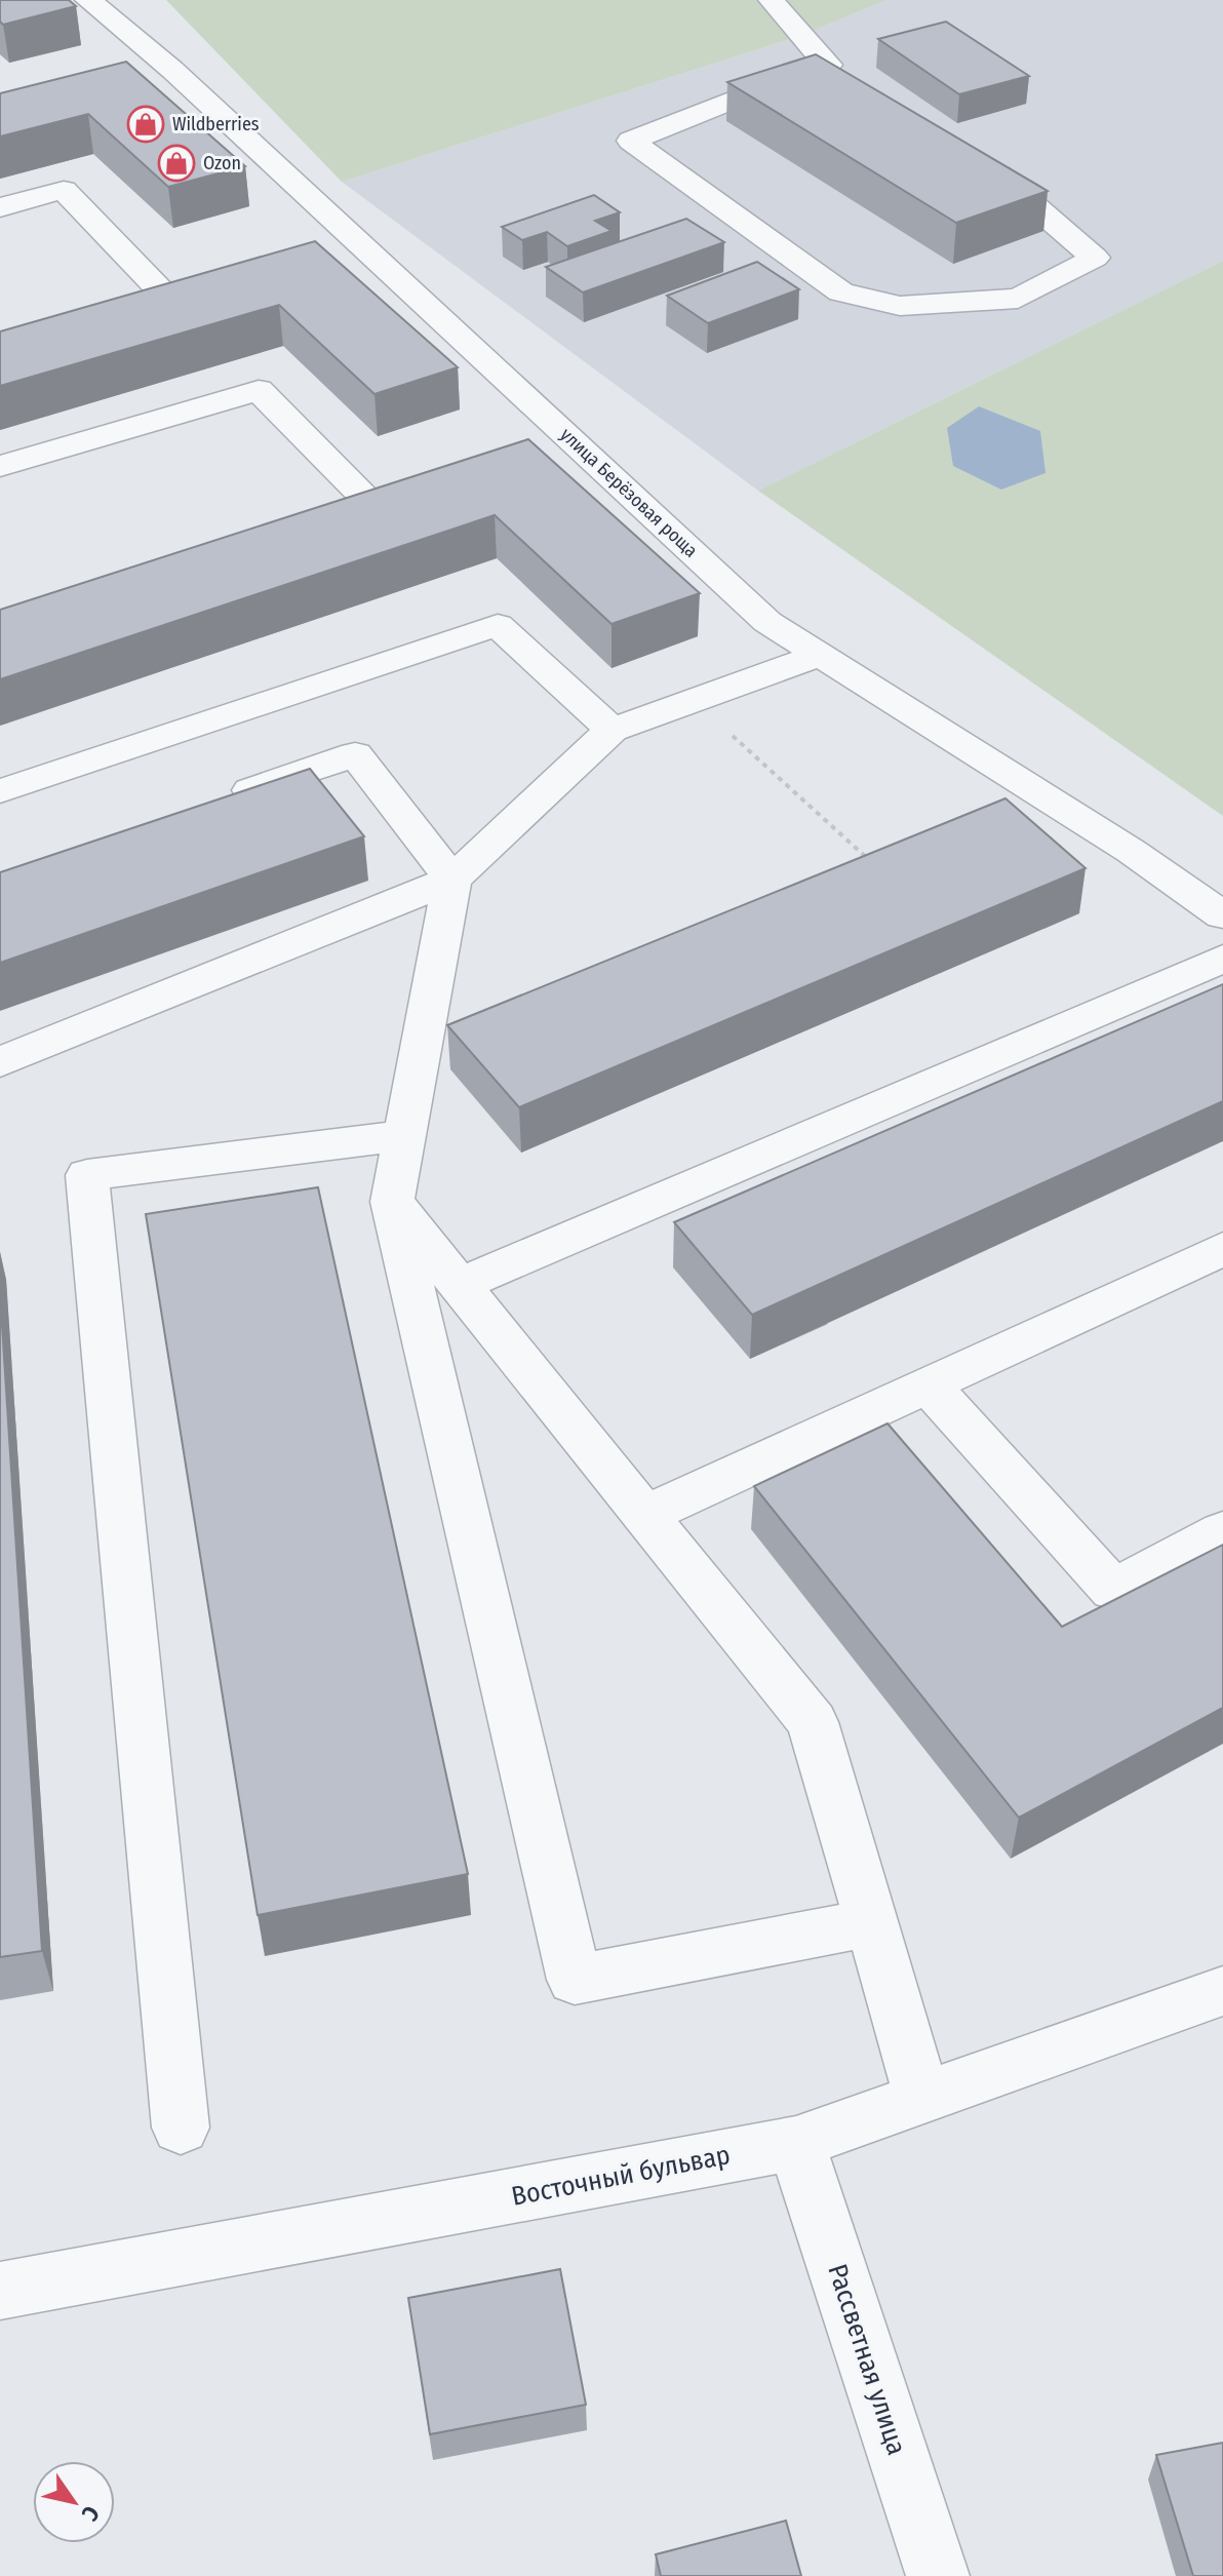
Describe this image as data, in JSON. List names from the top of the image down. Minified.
{"streets":{"street":["улица Берёзовая роща","Восточный бульвар","Рассветная улица"]},"crossings":[["Восточный бульвар","Рассветная улица"]],"places":{"shop":["Wildberries","Ozon"]},"north":"bottom right"}
